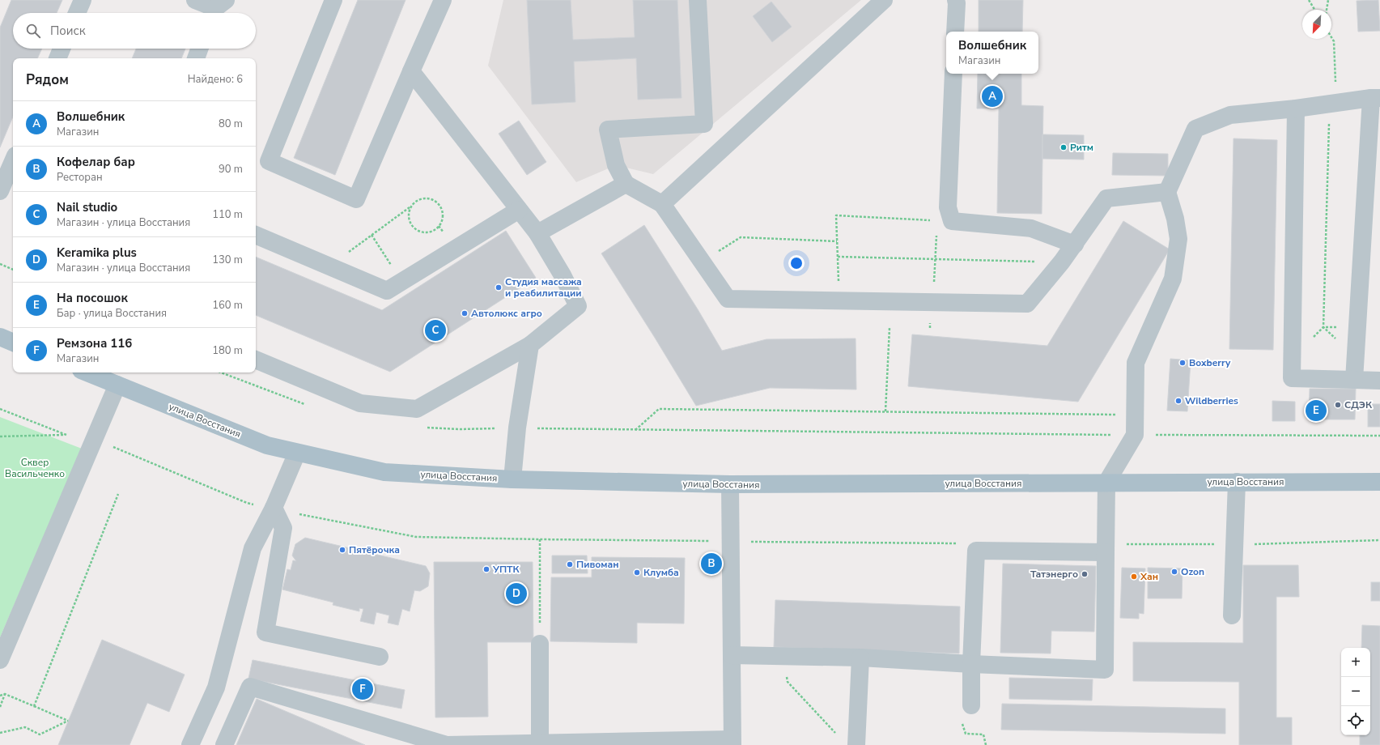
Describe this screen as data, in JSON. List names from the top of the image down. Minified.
{"streets":{"main road":["улица Восстания"]},"parks":["Сквер Васильченко"],"places":["Ритм","Студия массажа и реабилитации","Автолюкс агро","Boxberry","Wildberries","СДЭК","Пятёрочка","Пивоман","УПТК","Ozon","Клумба","Татэнерго","Хан"],"north":"bottom left","page":{"search":"Поиск","popup":["Волшебник","Магазин"],"heading":["Рядом","Найдено: 6"],"pins":["A","C","E","B","D","F"],"list":[{"mark":"A","name":"Волшебник","note":"Магазин","value":"80 m"},{"mark":"B","name":"Кофелар бар","note":"Ресторан","value":"90 m"},{"mark":"C","name":"Nail studio","note":"Магазин · улица Восстания","value":"110 m"},{"mark":"D","name":"Keramika plus","note":"Магазин · улица Восстания","value":"130 m"},{"mark":"E","name":"На посошок","note":"Бар · улица Восстания","value":"160 m"},{"mark":"F","name":"Ремзона 116","note":"Магазин","value":"180 m"}],"map_buttons":["+","−"]}}
